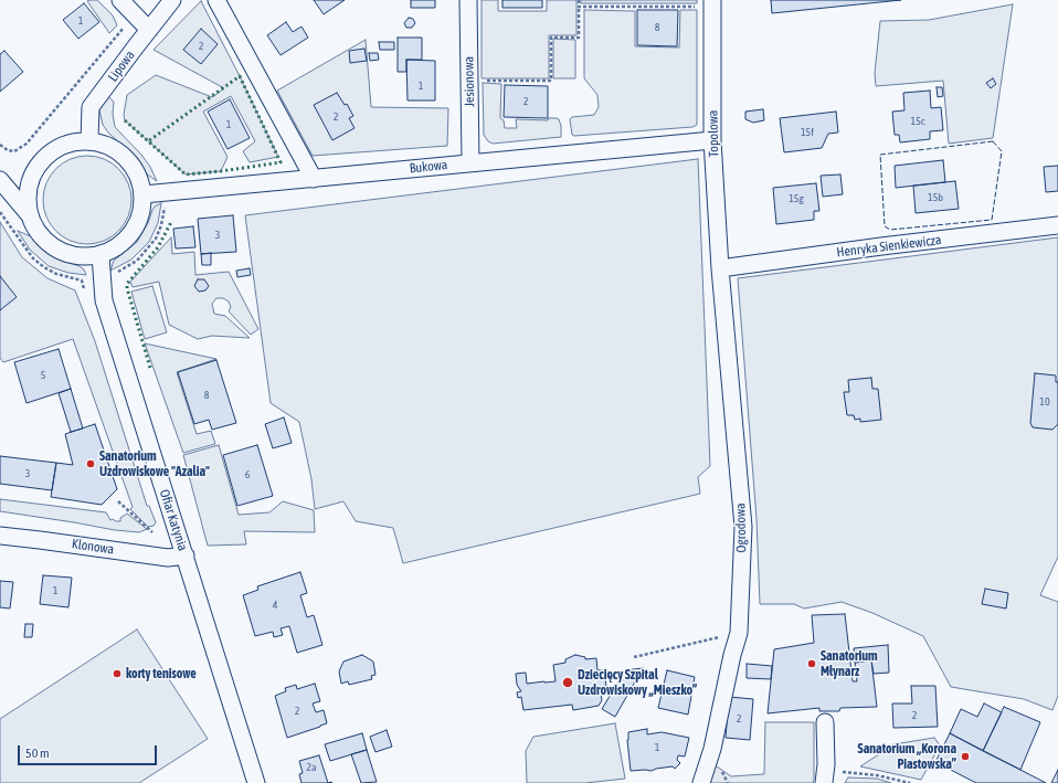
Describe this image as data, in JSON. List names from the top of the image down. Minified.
{"streets":{"street":["Lipowa","Jesionowa","Topolowa","Bukowa","Henryka Sienkiewicza","Ofiar Katynia","Ogrodowa","Klonowa"]},"crossings":[["Lipowa","Bukowa"],["Lipowa","Ofiar Katynia"],["Jesionowa","Bukowa"],["Topolowa","Bukowa"],["Topolowa","Henryka Sienkiewicza"],["Topolowa","Ogrodowa"],["Bukowa","Ofiar Katynia"],["Henryka Sienkiewicza","Ogrodowa"],["Ofiar Katynia","Klonowa"]],"places":["Sanatorium Uzdrowiskowe \"Azalia\"","Sanatorium Młynarz","korty tenisowe","Dziecięcy Szpital Uzdrowiskowy „Mieszko”","Sanatorium „Korona Piastowska”"],"house_numbers":["1","8","2","1","2","2","15c","1","15f","15b","15g","3","5","8","10","3","6","1","4","2","2","2","1","2a"],"scale_bar":"50 m"}
